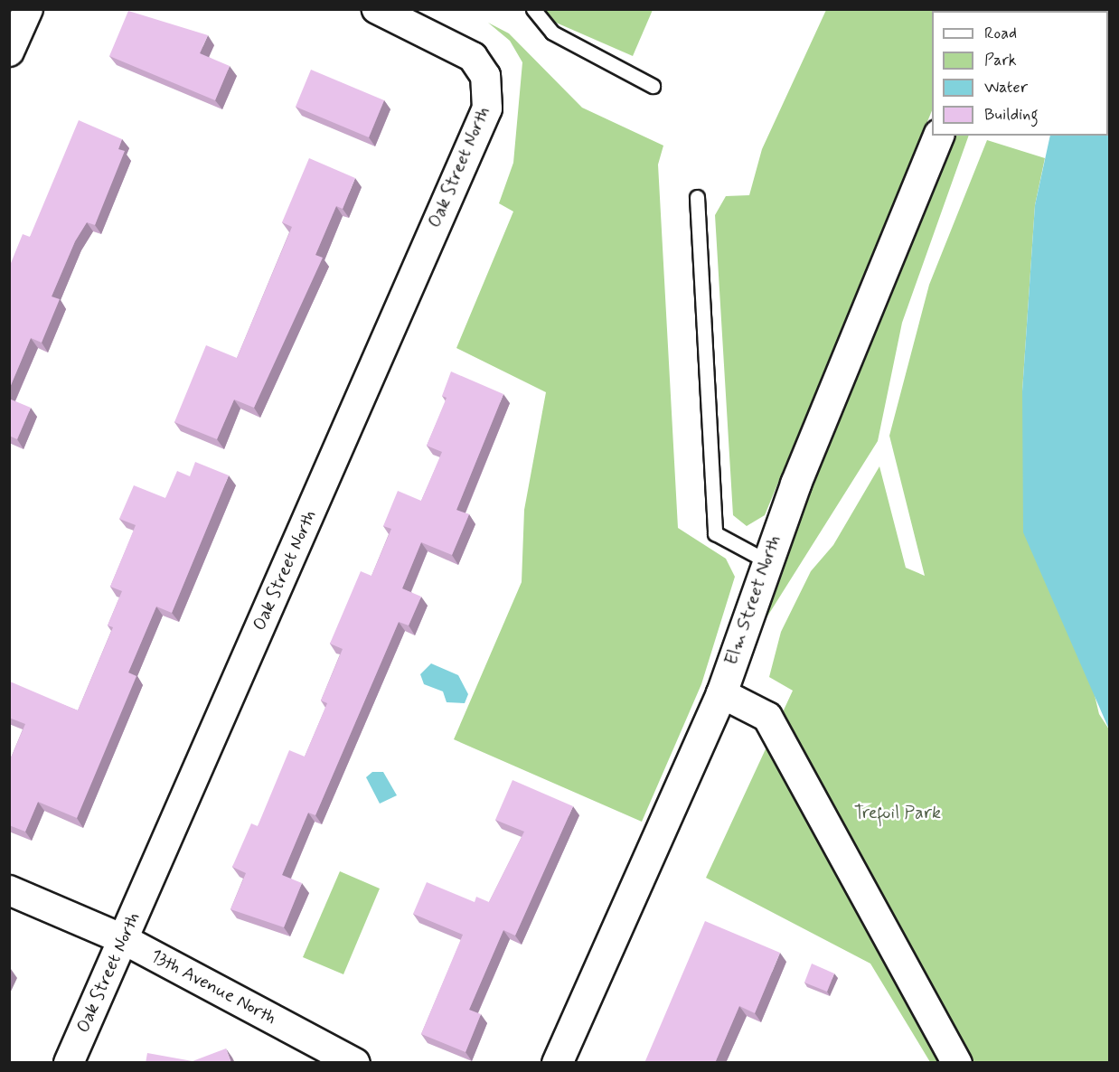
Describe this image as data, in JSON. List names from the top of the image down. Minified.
{"streets":{"street":["Oak Street North","Elm Street North","13th Avenue North"]},"crossings":[["Oak Street North","13th Avenue North"]],"parks":["Trefoil Park"],"legend":["Road","Park","Water","Building"]}
